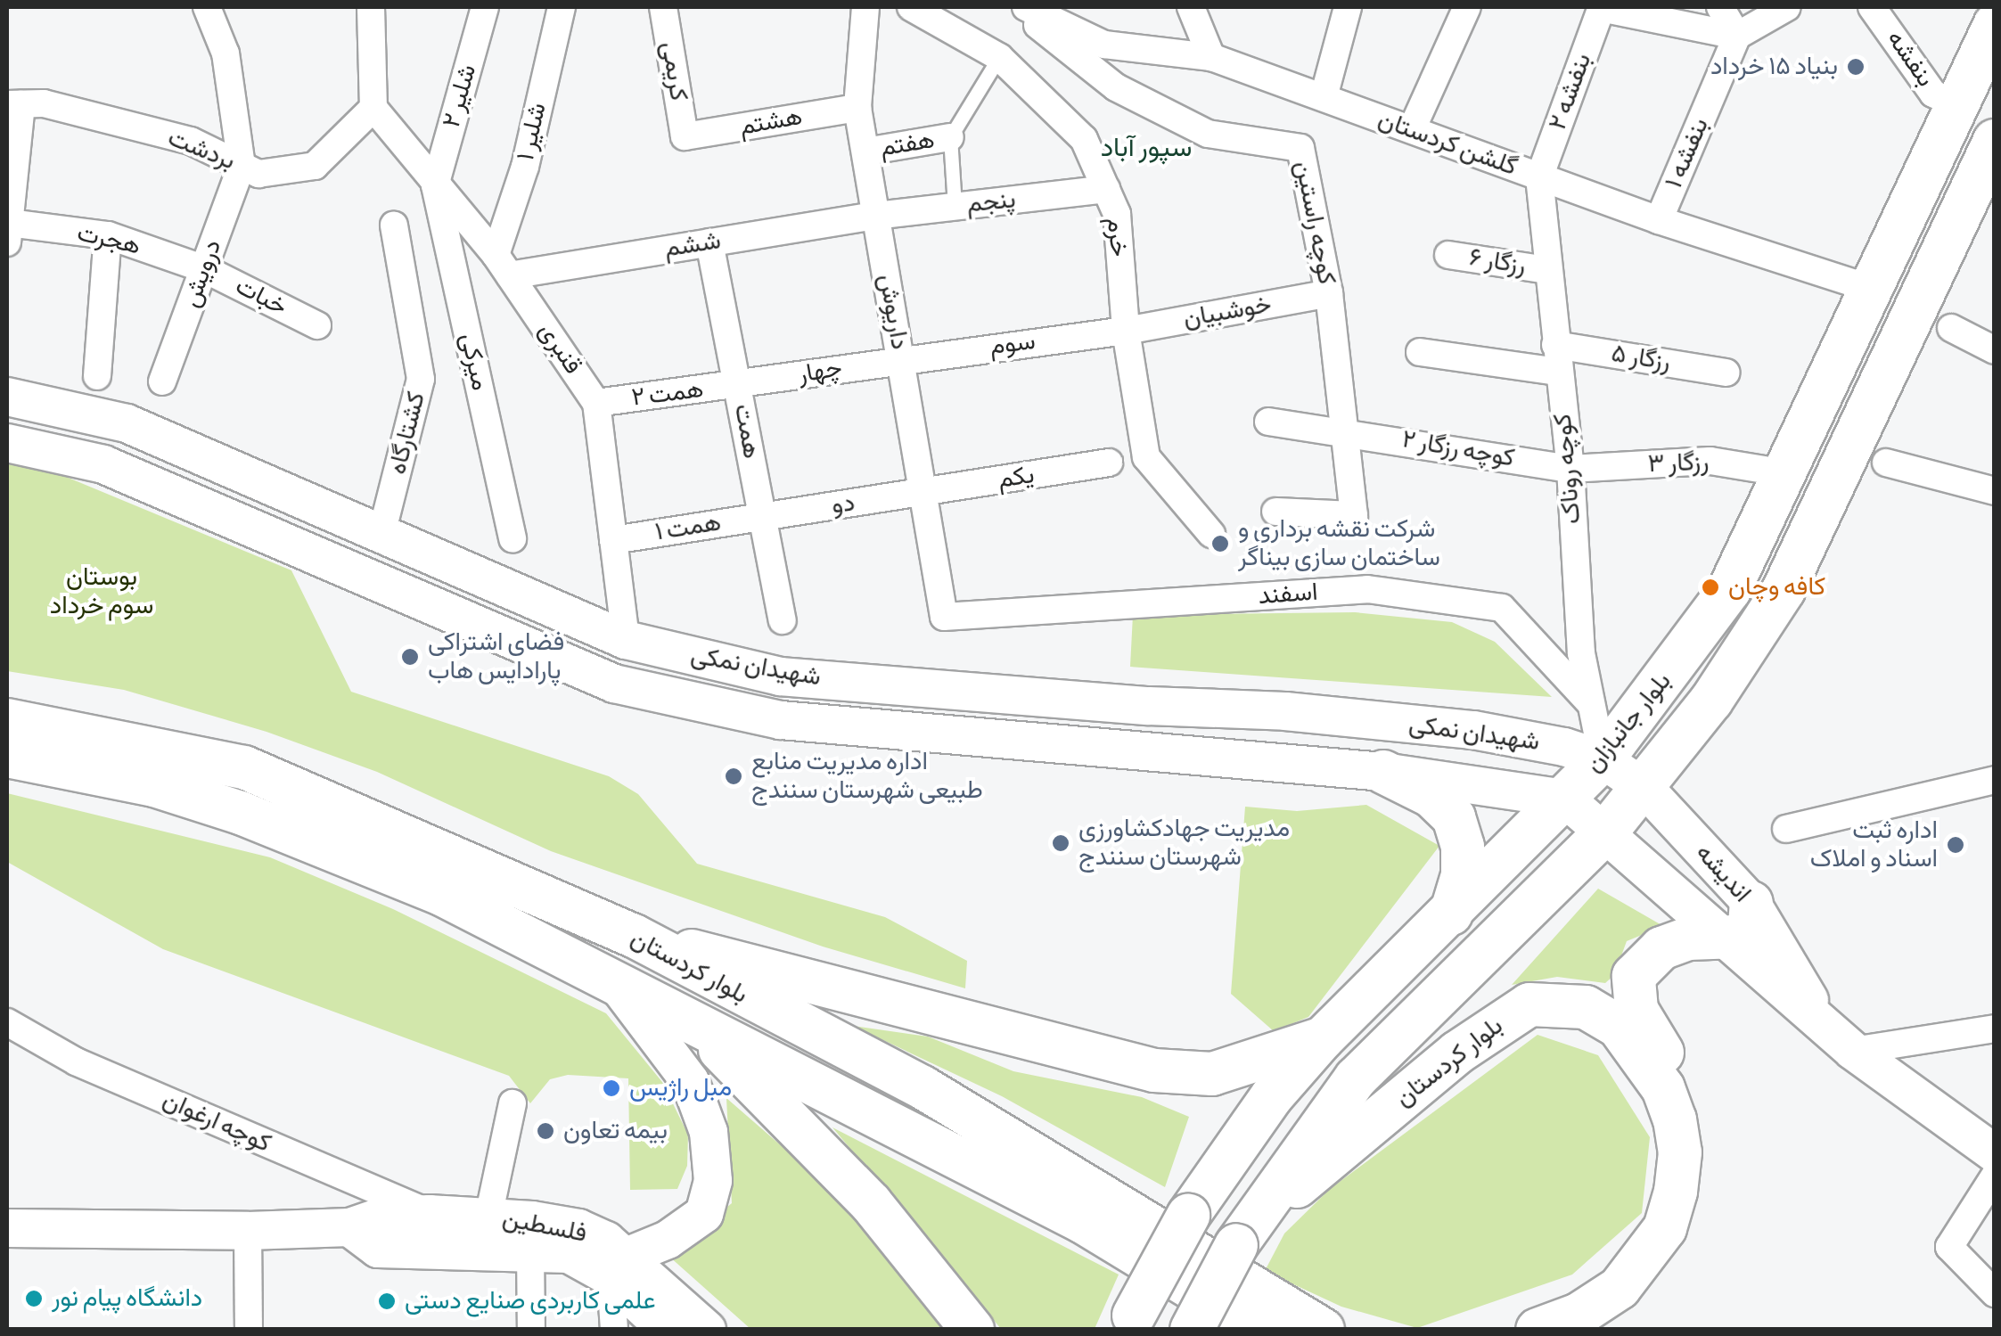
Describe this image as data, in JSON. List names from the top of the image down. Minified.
{"streets":{"main road":["شهیدان نمکی","بلوار جانبازان","اندیشه","بلوار کردستان","فلسطین"],"street":["بنفشه","کریمی","بنفشه ۲","شلیر ۲","هشتم","شلیر ۱","گلشن کردستان","هفتم","بردشت","بنفشه ۱","پنجم","کوچه راستین","خرم","هجرت","ششم","رزگار ۶","درویش","خبات","داریوش","خوشبیان","سوم","قنبری","رزگار ۵","میرکی","چهار","همت ۲","همت","کشتارگاه","کوچه رزگار ۲","رزگار ۳","کوچه روناک","یکم","دو","همت ۱","اسفند","کوچه ارغوان"]},"crossings":[["بنفشه","بلوار جانبازان"],["کریمی","هشتم"],["بنفشه ۲","گلشن کردستان"],["بنفشه ۲","کوچه روناک"],["شلیر ۲","قنبری"],["شلیر ۲","میرکی"],["هشتم","داریوش"],["شلیر ۱","ششم"],["شلیر ۱","قنبری"],["گلشن کردستان","بنفشه ۱"],["گلشن کردستان","کوچه روناک"],["گلشن کردستان","بلوار جانبازان"],["هفتم","داریوش"],["بردشت","هجرت"],["بردشت","درویش"],["بردشت","قنبری"],["پنجم","خرم"],["پنجم","ششم"],["پنجم","داریوش"],["کوچه راستین","خوشبیان"],["کوچه راستین","کوچه رزگار ۲"],["خرم","خوشبیان"],["خرم","سوم"],["هجرت","درویش"],["هجرت","خبات"],["ششم","داریوش"],["ششم","قنبری"],["ششم","همت"],["رزگار ۶","کوچه روناک"],["درویش","خبات"],["داریوش","سوم"],["داریوش","چهار"],["داریوش","یکم"],["داریوش","دو"],["داریوش","اسفند"],["خوشبیان","سوم"],["سوم","چهار"],["قنبری","میرکی"],["قنبری","همت ۲"],["قنبری","همت ۱"],["قنبری","شهیدان نمکی"],["رزگار ۵","کوچه روناک"],["چهار","همت ۲"],["چهار","همت"],["همت ۲","همت"],["همت","دو"],["همت","همت ۱"],["کشتارگاه","شهیدان نمکی"],["کوچه رزگار ۲","رزگار ۳"],["کوچه رزگار ۲","کوچه روناک"],["رزگار ۳","کوچه روناک"],["رزگار ۳","بلوار جانبازان"],["کوچه روناک","اسفند"],["کوچه روناک","شهیدان نمکی"],["کوچه روناک","بلوار جانبازان"],["کوچه روناک","اندیشه"],["یکم","دو"],["دو","همت ۱"],["شهیدان نمکی","بلوار جانبازان"],["شهیدان نمکی","اندیشه"],["بلوار جانبازان","اندیشه"],["بلوار جانبازان","بلوار کردستان"],["کوچه ارغوان","فلسطین"]],"districts":["سپور آباد"],"parks":["بوستان سوم خرداد"],"places":["بنیاد ۱۵ خرداد","شرکت نقشه برداری و ساختمان سازی بیناگر","کافه وچان","فضای اشتراکی پارادایس هاب","اداره مدیریت منابع طبیعی شهرستان سنندج","مدیریت جهادکشاورزی شهرستان سنندج","اداره ثبت اسناد و املاک","مبل راژیس","بیمه تعاون","دانشگاه پیام نور","علمی کاربردی صنایع دستی"]}
